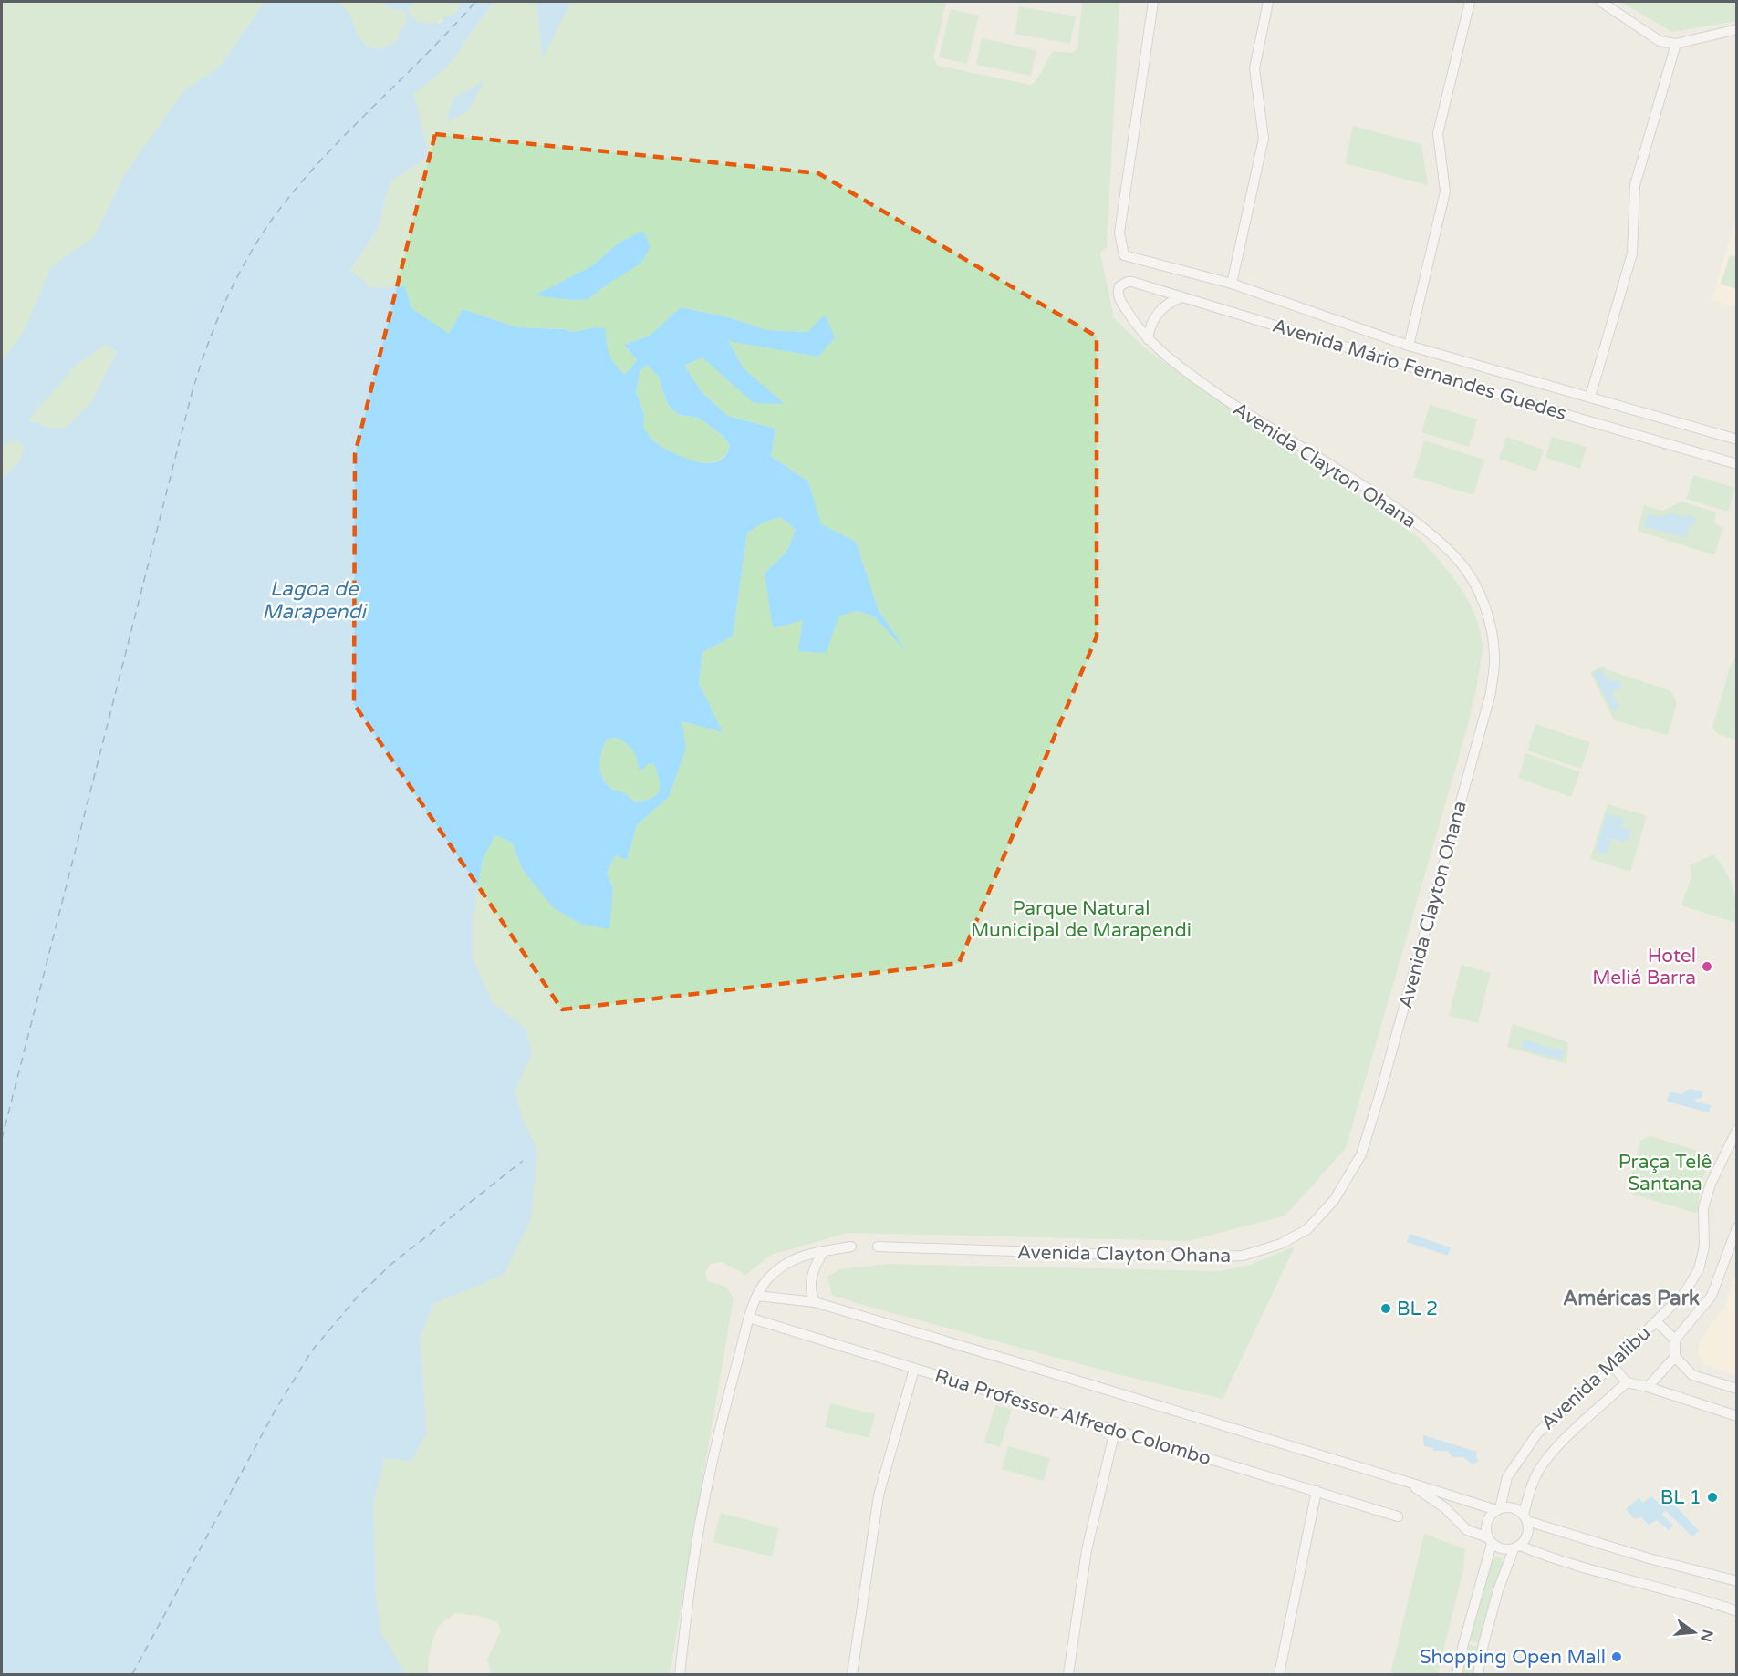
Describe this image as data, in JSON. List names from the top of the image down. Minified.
{"streets":{"street":["Avenida Mário Fernandes Guedes","Avenida Clayton Ohana","Avenida Malibu","Rua Professor Alfredo Colombo"]},"crossings":[["Avenida Mário Fernandes Guedes","Avenida Clayton Ohana"],["Avenida Malibu","Rua Professor Alfredo Colombo"]],"districts":["Américas Park"],"water":["Lagoa de Marapendi"],"parks":["Parque Natural Municipal de Marapendi","Praça Telê Santana"],"places":["Hotel Meliá Barra","BL 2","BL 1","Shopping Open Mall"],"north":"right"}
